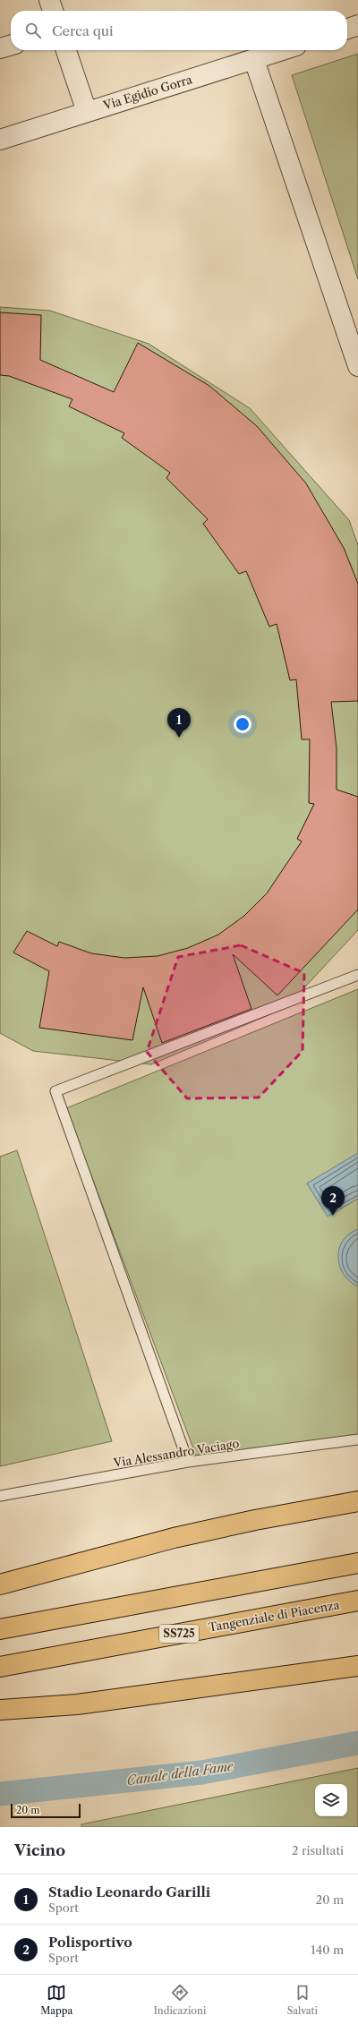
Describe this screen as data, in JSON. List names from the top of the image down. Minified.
{"streets":{"highway":["Tangenziale di Piacenza","SS725"],"street":["Via Egidio Gorra"],"lane":["Via Alessandro Vaciago"]},"water":["Canale della Fame"],"scale_bar":"20 m","page":{"search":"Cerca qui","pins":["1","2"],"scale":"20 m","heading":["Vicino","2 risultati"],"list":[{"mark":"1","name":"Stadio Leonardo Garilli","note":"Sport","value":"20 m"},{"mark":"2","name":"Polisportivo","note":"Sport","value":"140 m"}],"nav":["Mappa","Indicazioni","Salvati"]}}
